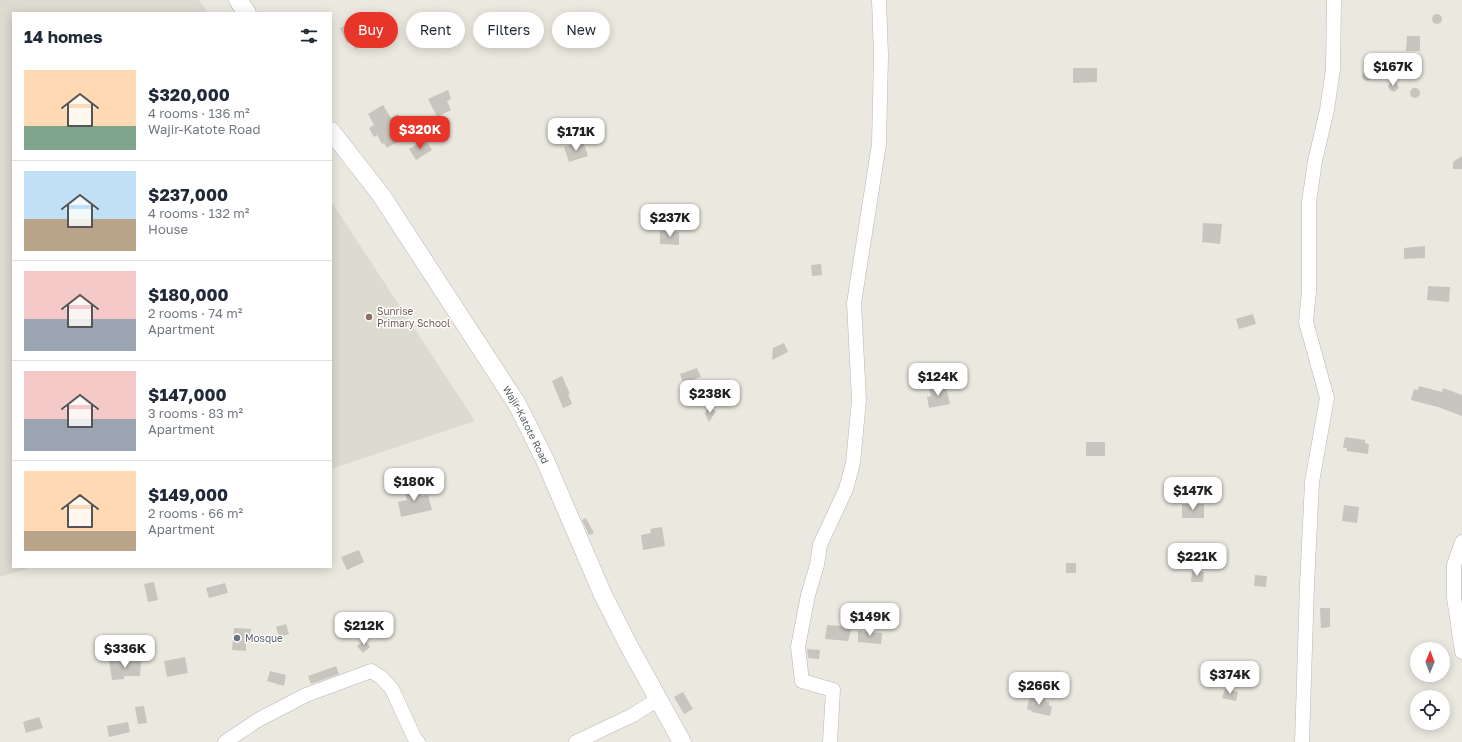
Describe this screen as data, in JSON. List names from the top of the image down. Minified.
{"streets":{"street":["Wajir-Katote Road"]},"places":["Sunrise Primary School","Mosque"],"north":"top","page":{"chip":["Buy","Rent","Filters","New"],"heading":"14 homes","price":["$167K","$320K","$171K","$237K","$124K","$238K","$180K","$147K","$221K","$149K","$212K","$336K","$374K","$266K"],"list":[{"name":"$320,000","note":"4 rooms · 136 m² · Wajir-Katote Road"},{"name":"$237,000","note":"4 rooms · 132 m² · House"},{"name":"$180,000","note":"2 rooms · 74 m² · Apartment"},{"name":"$147,000","note":"3 rooms · 83 m² · Apartment"},{"name":"$149,000","note":"2 rooms · 66 m² · Apartment"}]}}
